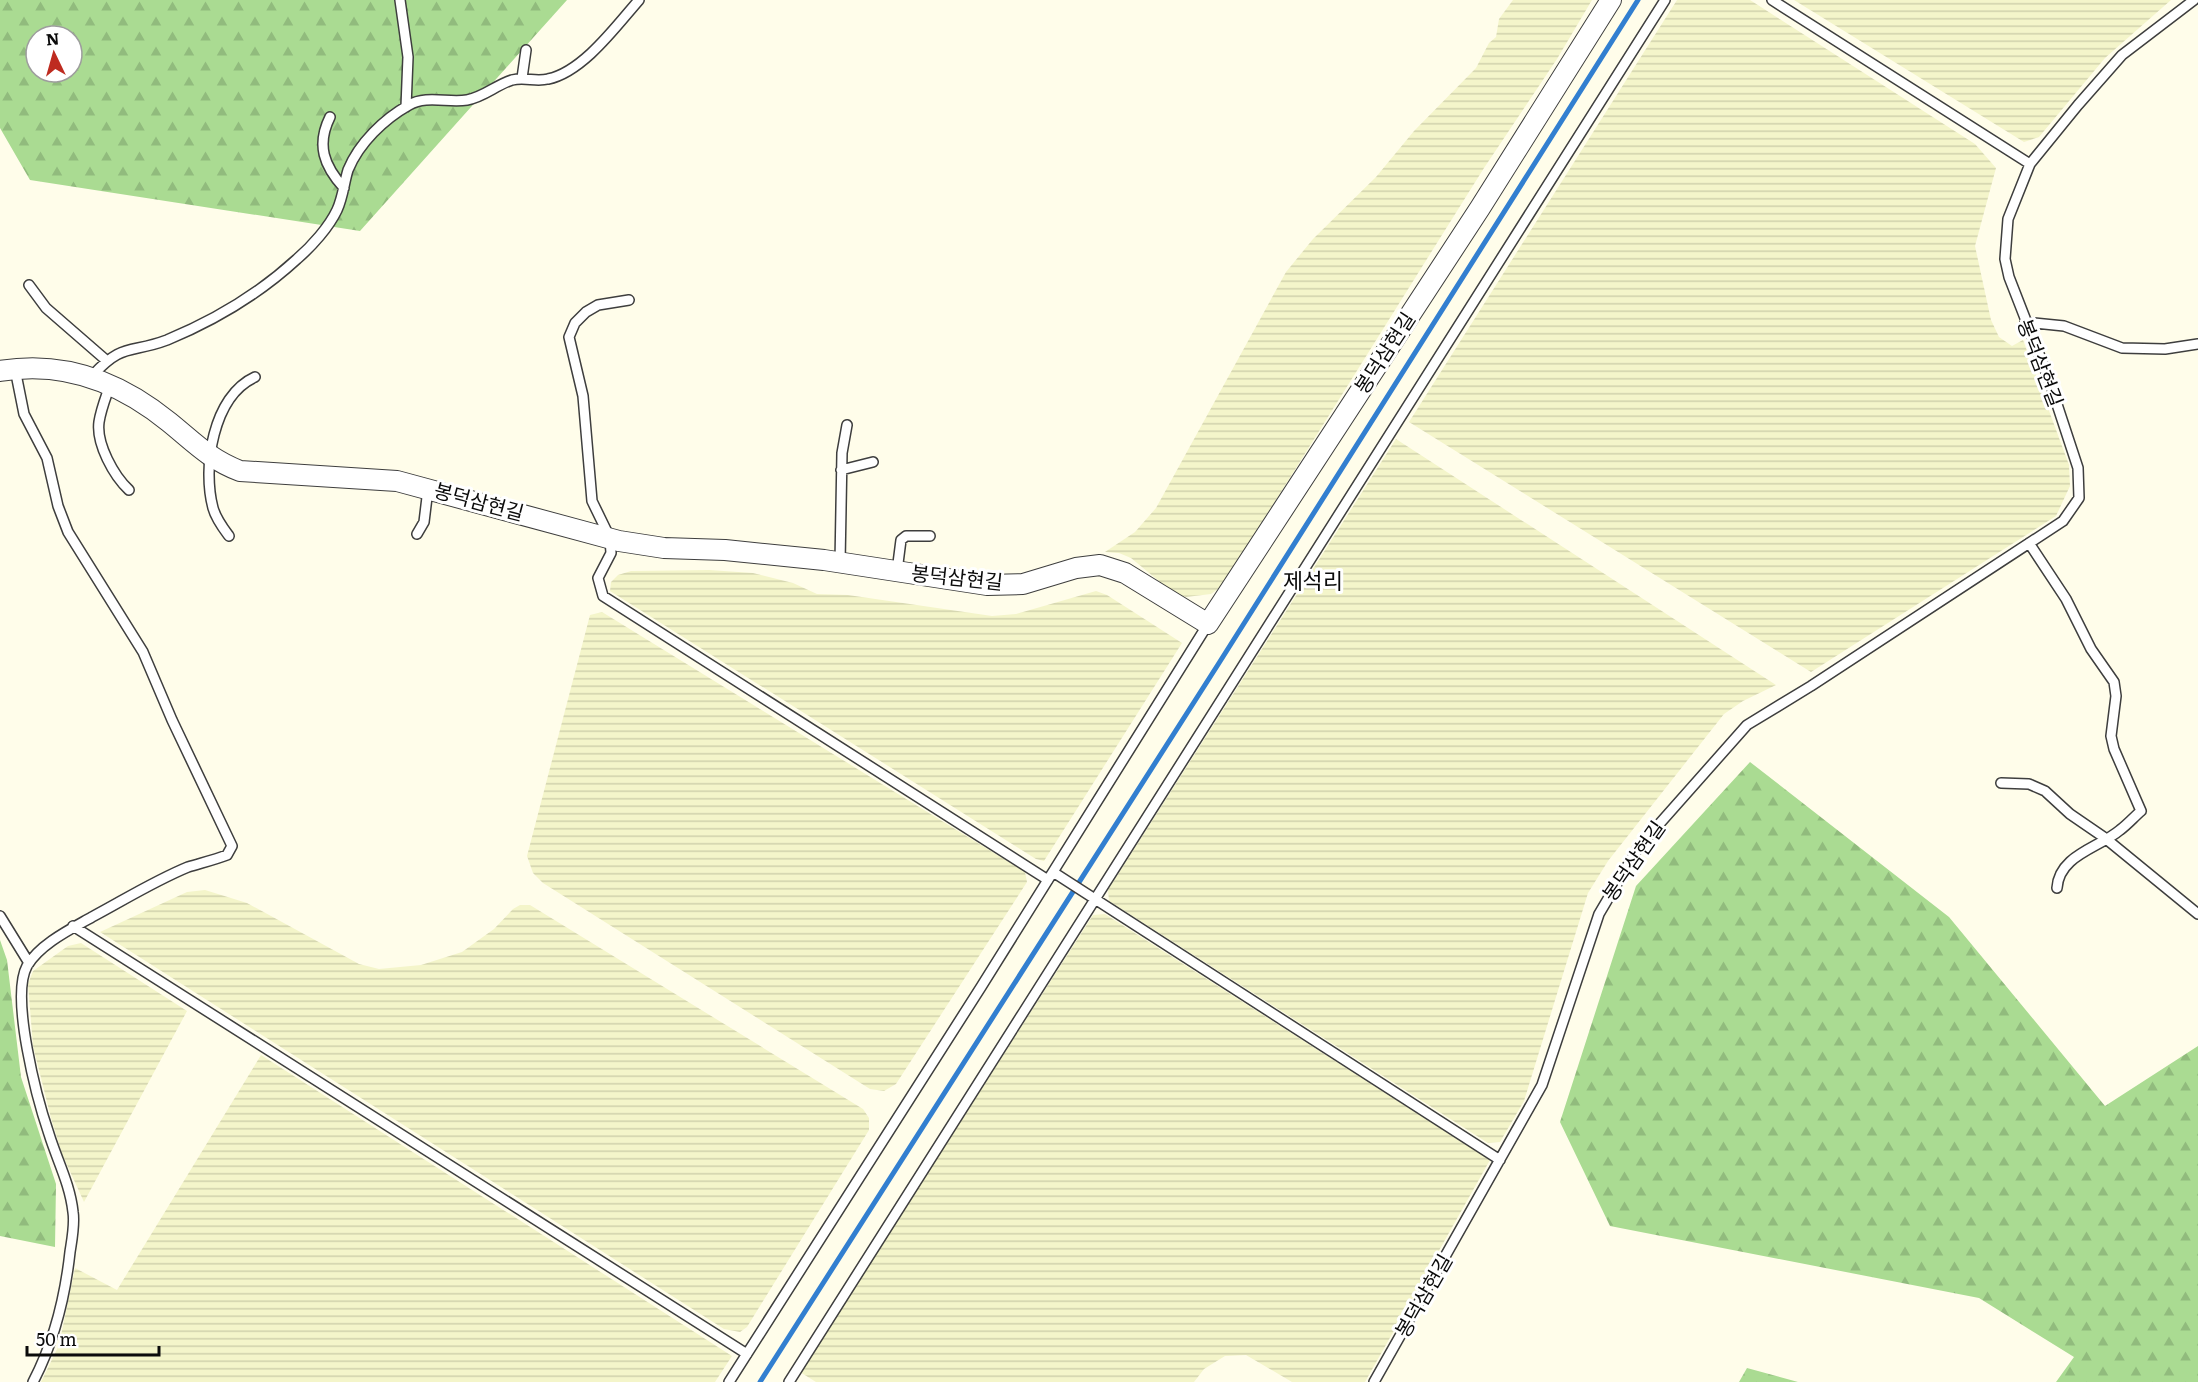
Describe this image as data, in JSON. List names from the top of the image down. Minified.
{"streets":{"street":["봉덕삼현길"]},"districts":["제석리"],"scale_bar":"50 m","north":"top"}
